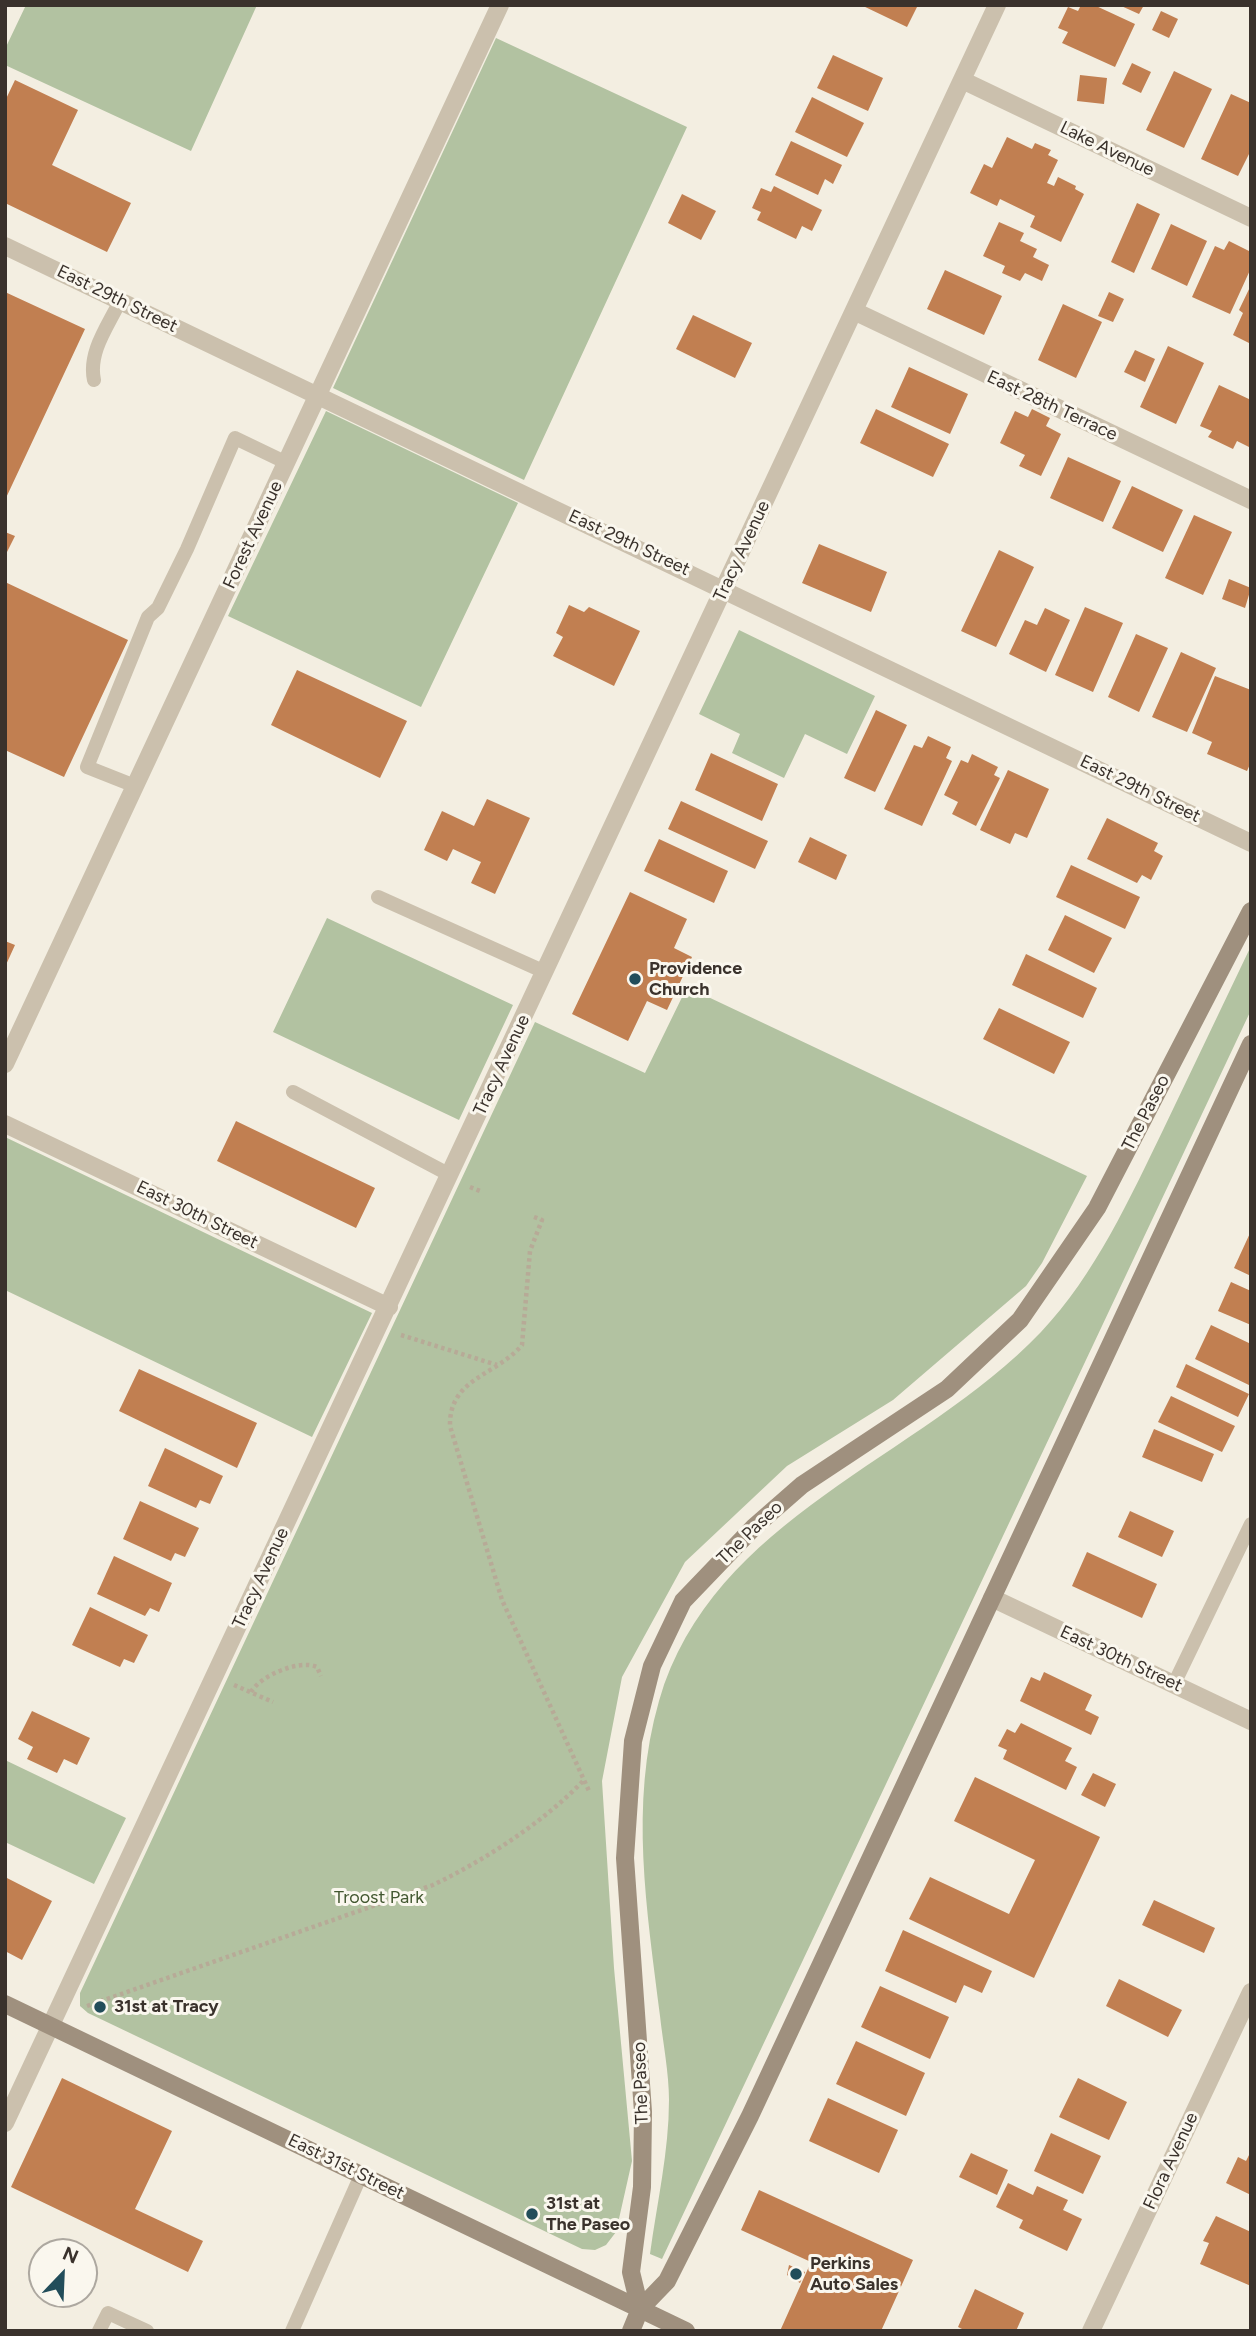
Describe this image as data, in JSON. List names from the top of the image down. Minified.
{"streets":{"main road":["The Paseo","East 31st Street"],"street":["Lake Avenue","East 29th Street","East 28th Terrace","Forest Avenue","Tracy Avenue","East 30th Street","Flora Avenue"]},"crossings":[["Lake Avenue","Tracy Avenue"],["East 29th Street","Forest Avenue"],["East 29th Street","Tracy Avenue"],["East 28th Terrace","Tracy Avenue"],["Tracy Avenue","East 30th Street"],["Tracy Avenue","East 31st Street"],["The Paseo","East 31st Street"]],"parks":["Troost Park"],"places":["Providence Church","31st at Tracy","31st at The Paseo","Perkins Auto Sales"],"north":"top right"}
